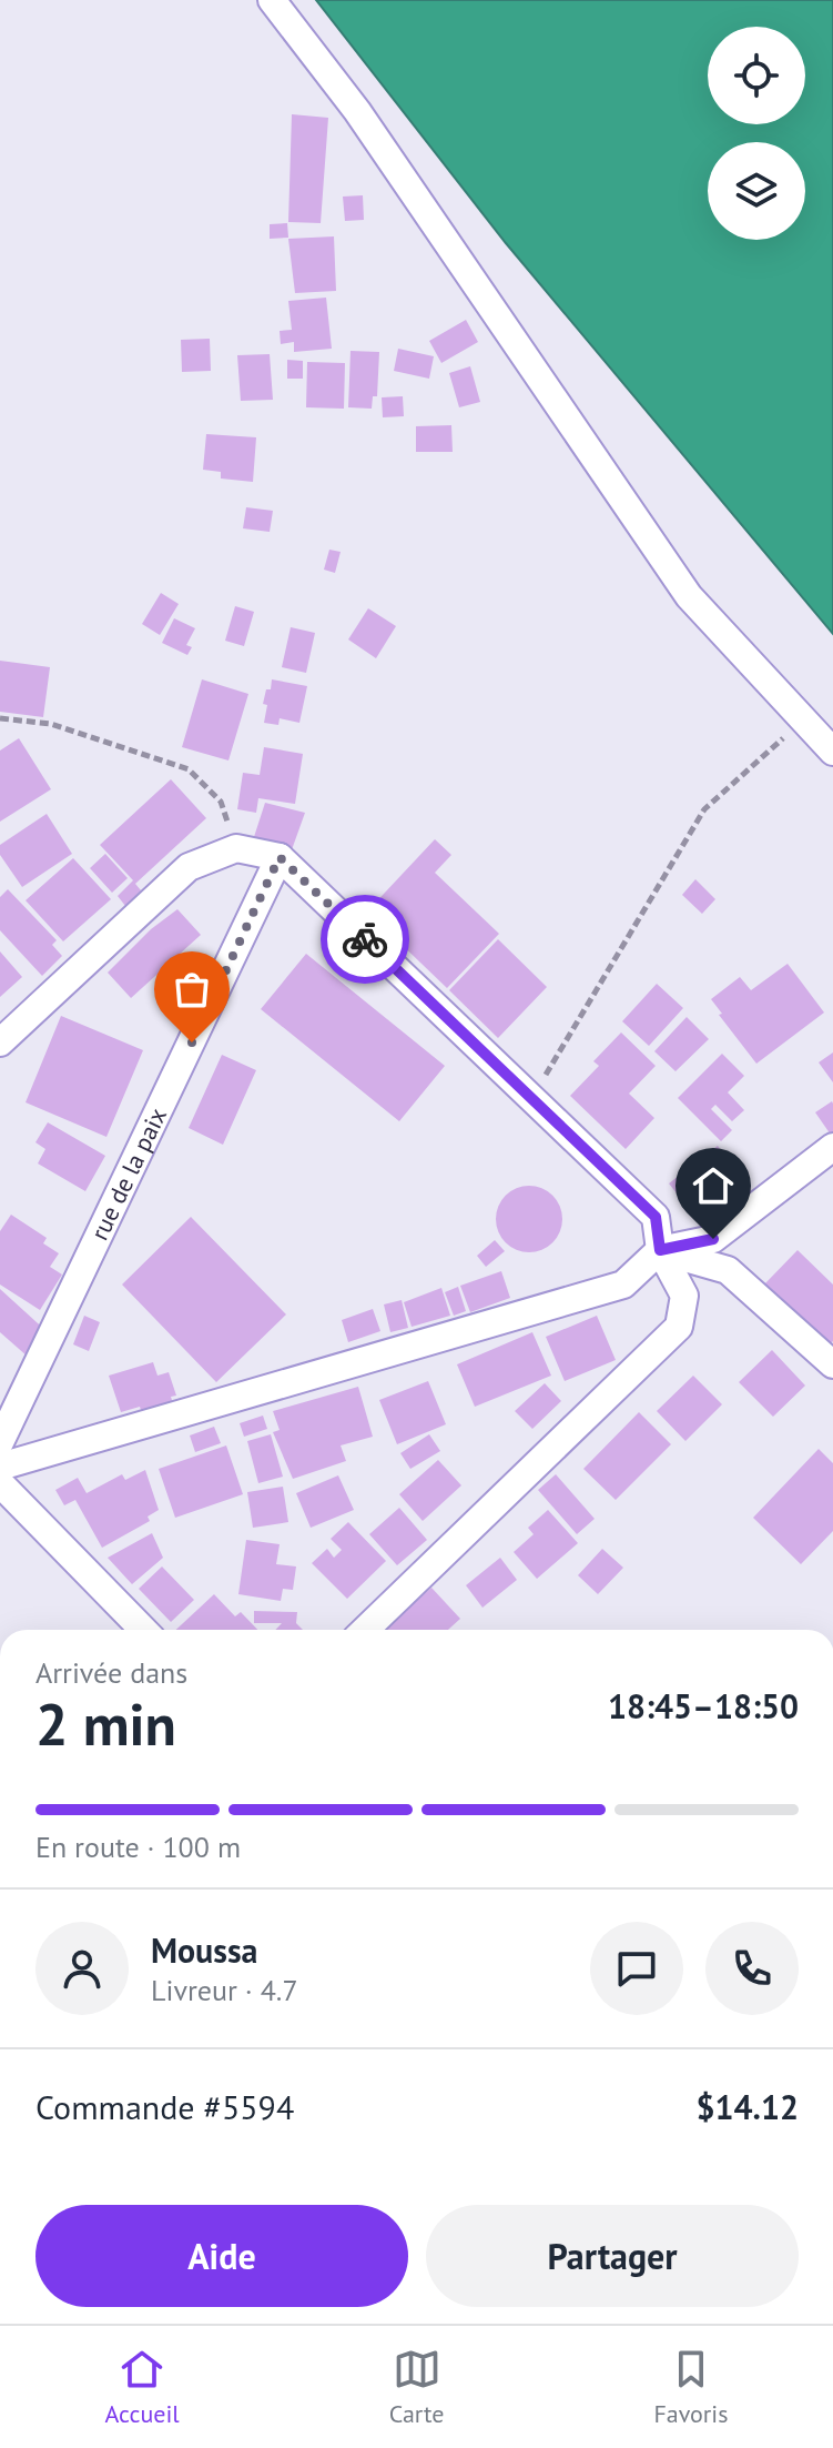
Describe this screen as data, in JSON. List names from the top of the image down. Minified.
{"streets":{"street":["rue de la paix"]},"page":{"heading":["2 min","Arrivée dans","18:45–18:50"],"panel":["Moussa","Livreur · 4.7","Commande #5594","$14.12"],"bar":"En route · 100 m","buttons":["Aide","Partager"],"tabs":["Accueil","Carte","Favoris"]}}
